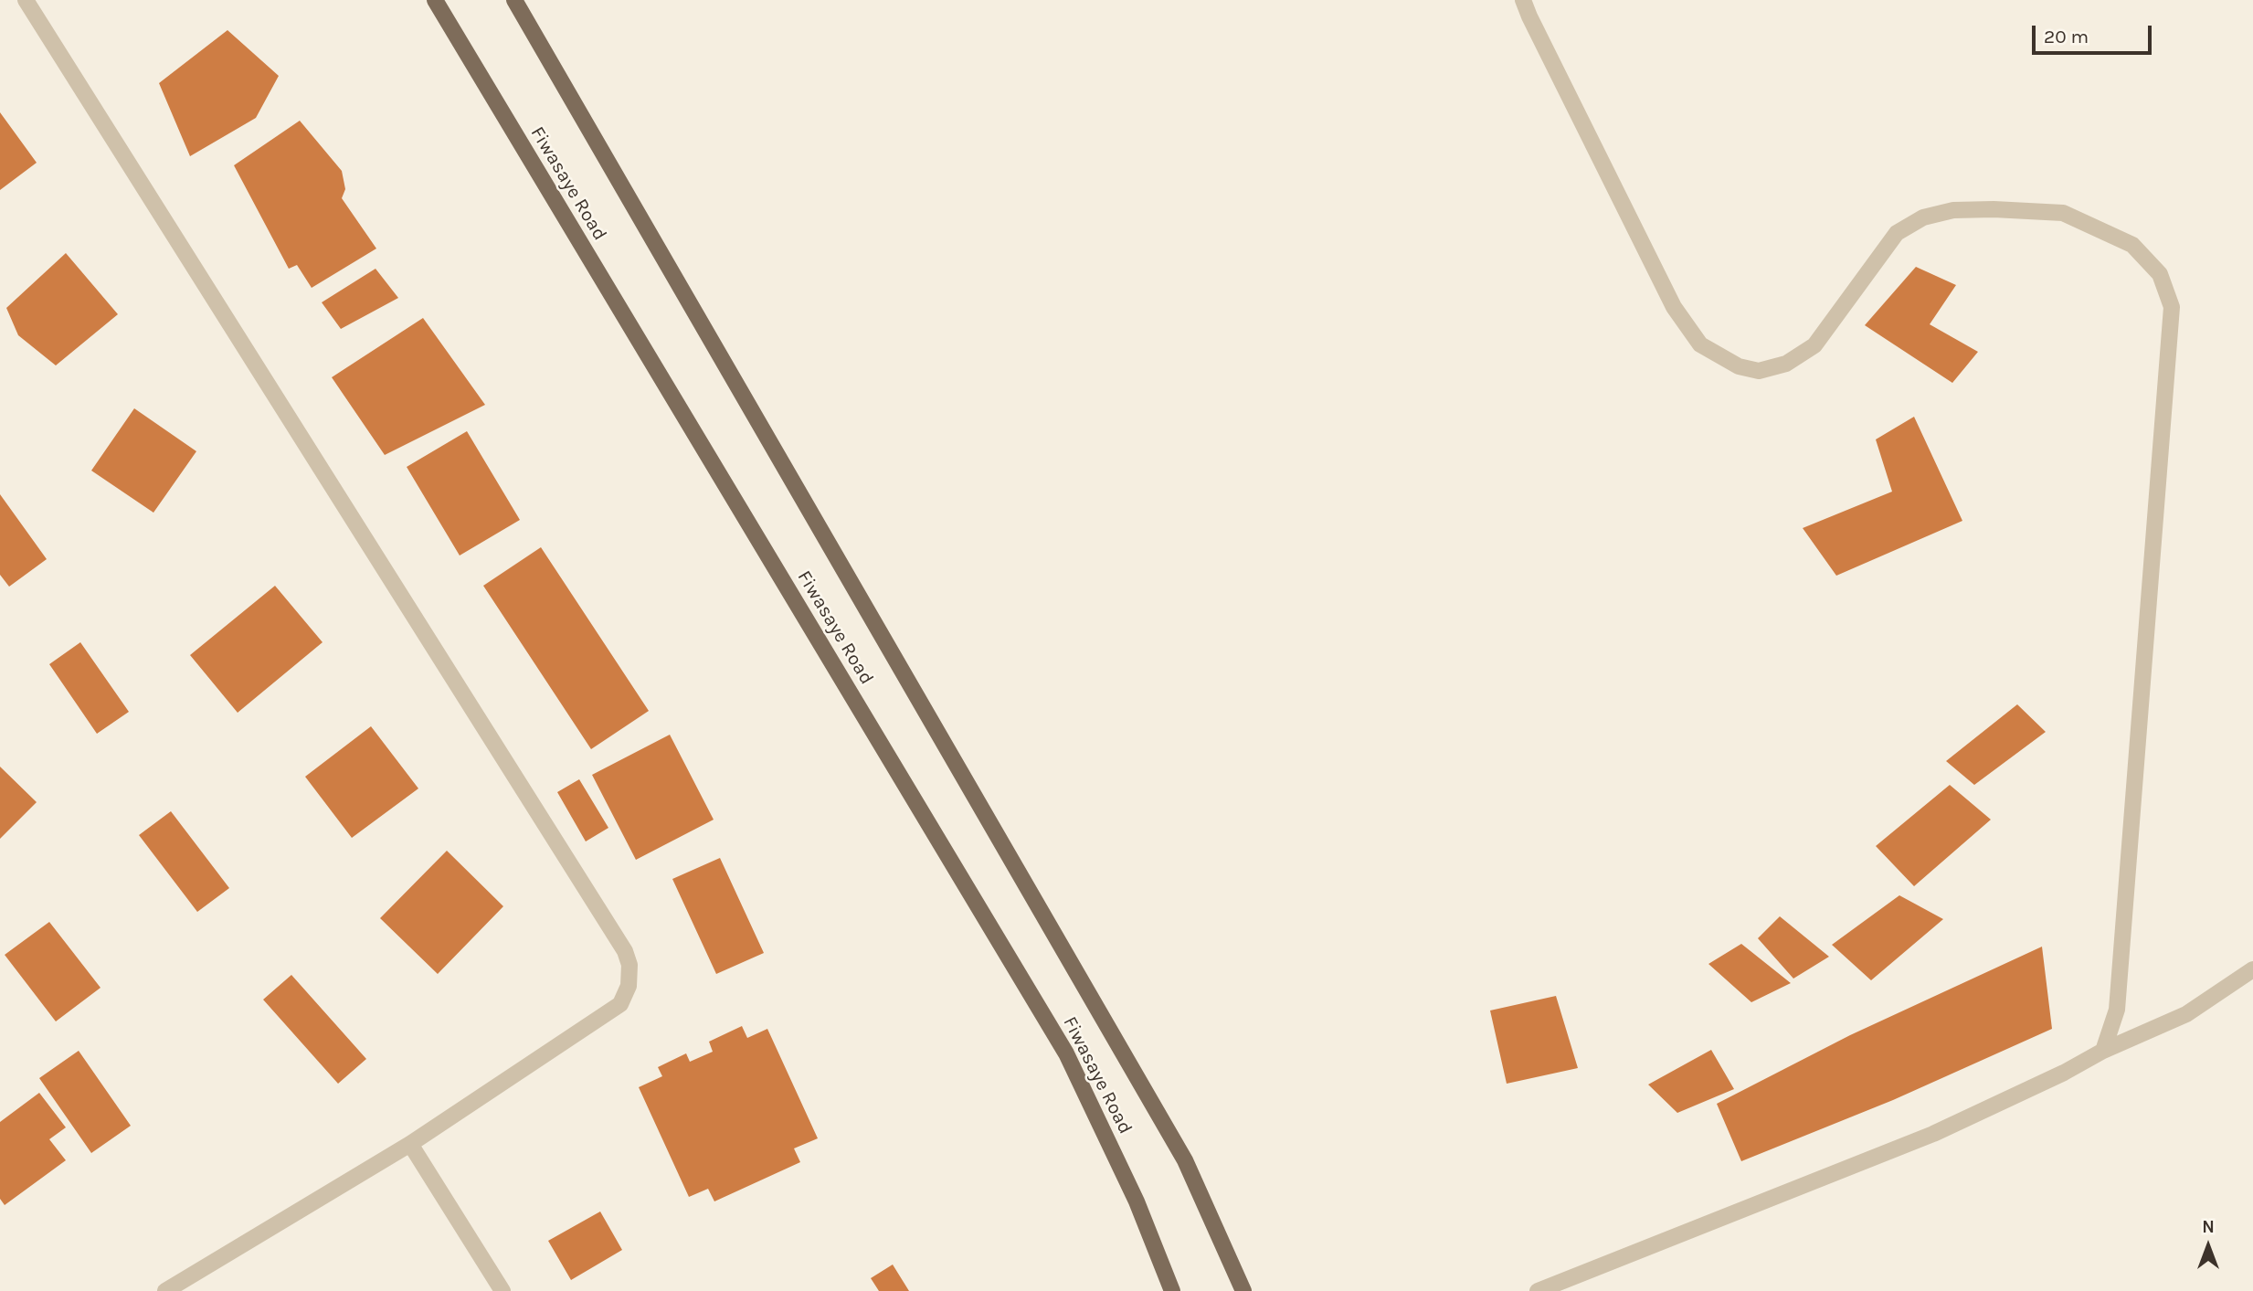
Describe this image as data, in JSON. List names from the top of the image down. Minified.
{"streets":{"main road":["Fiwasaye Road"]},"scale_bar":"20 m","north":"top"}
